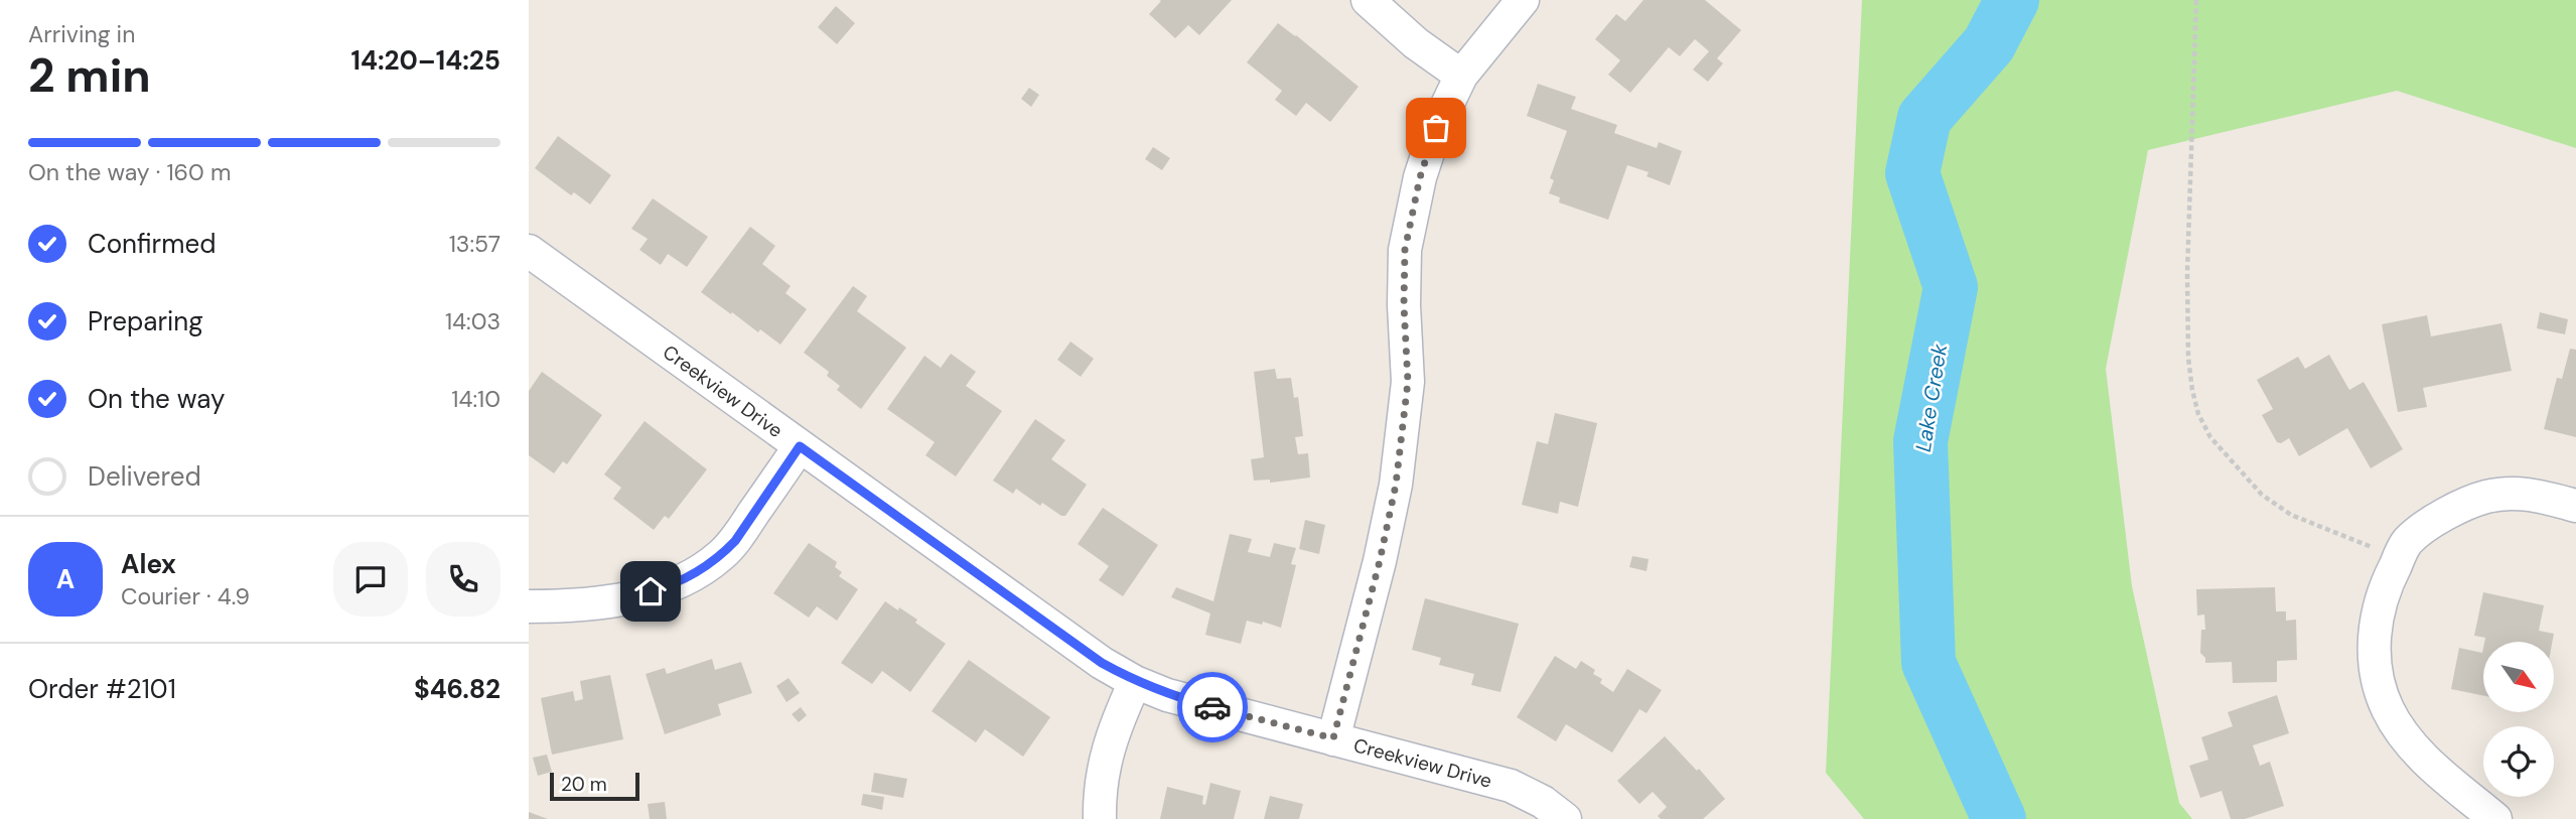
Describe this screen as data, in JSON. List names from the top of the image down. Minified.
{"streets":{"street":["Creekview Drive"]},"water":["Lake Creek"],"scale_bar":"20 m","north":"bottom right","page":{"heading":["2 min","Arriving in","14:20–14:25"],"panel":["Alex","Courier · 4.9","Order #2101","$46.82"],"bar":"On the way · 160 m","list":[["Confirmed","13:57"],["Preparing","14:03"],["On the way","14:10"],"Delivered"],"round":"A","scale":"20 m"}}
